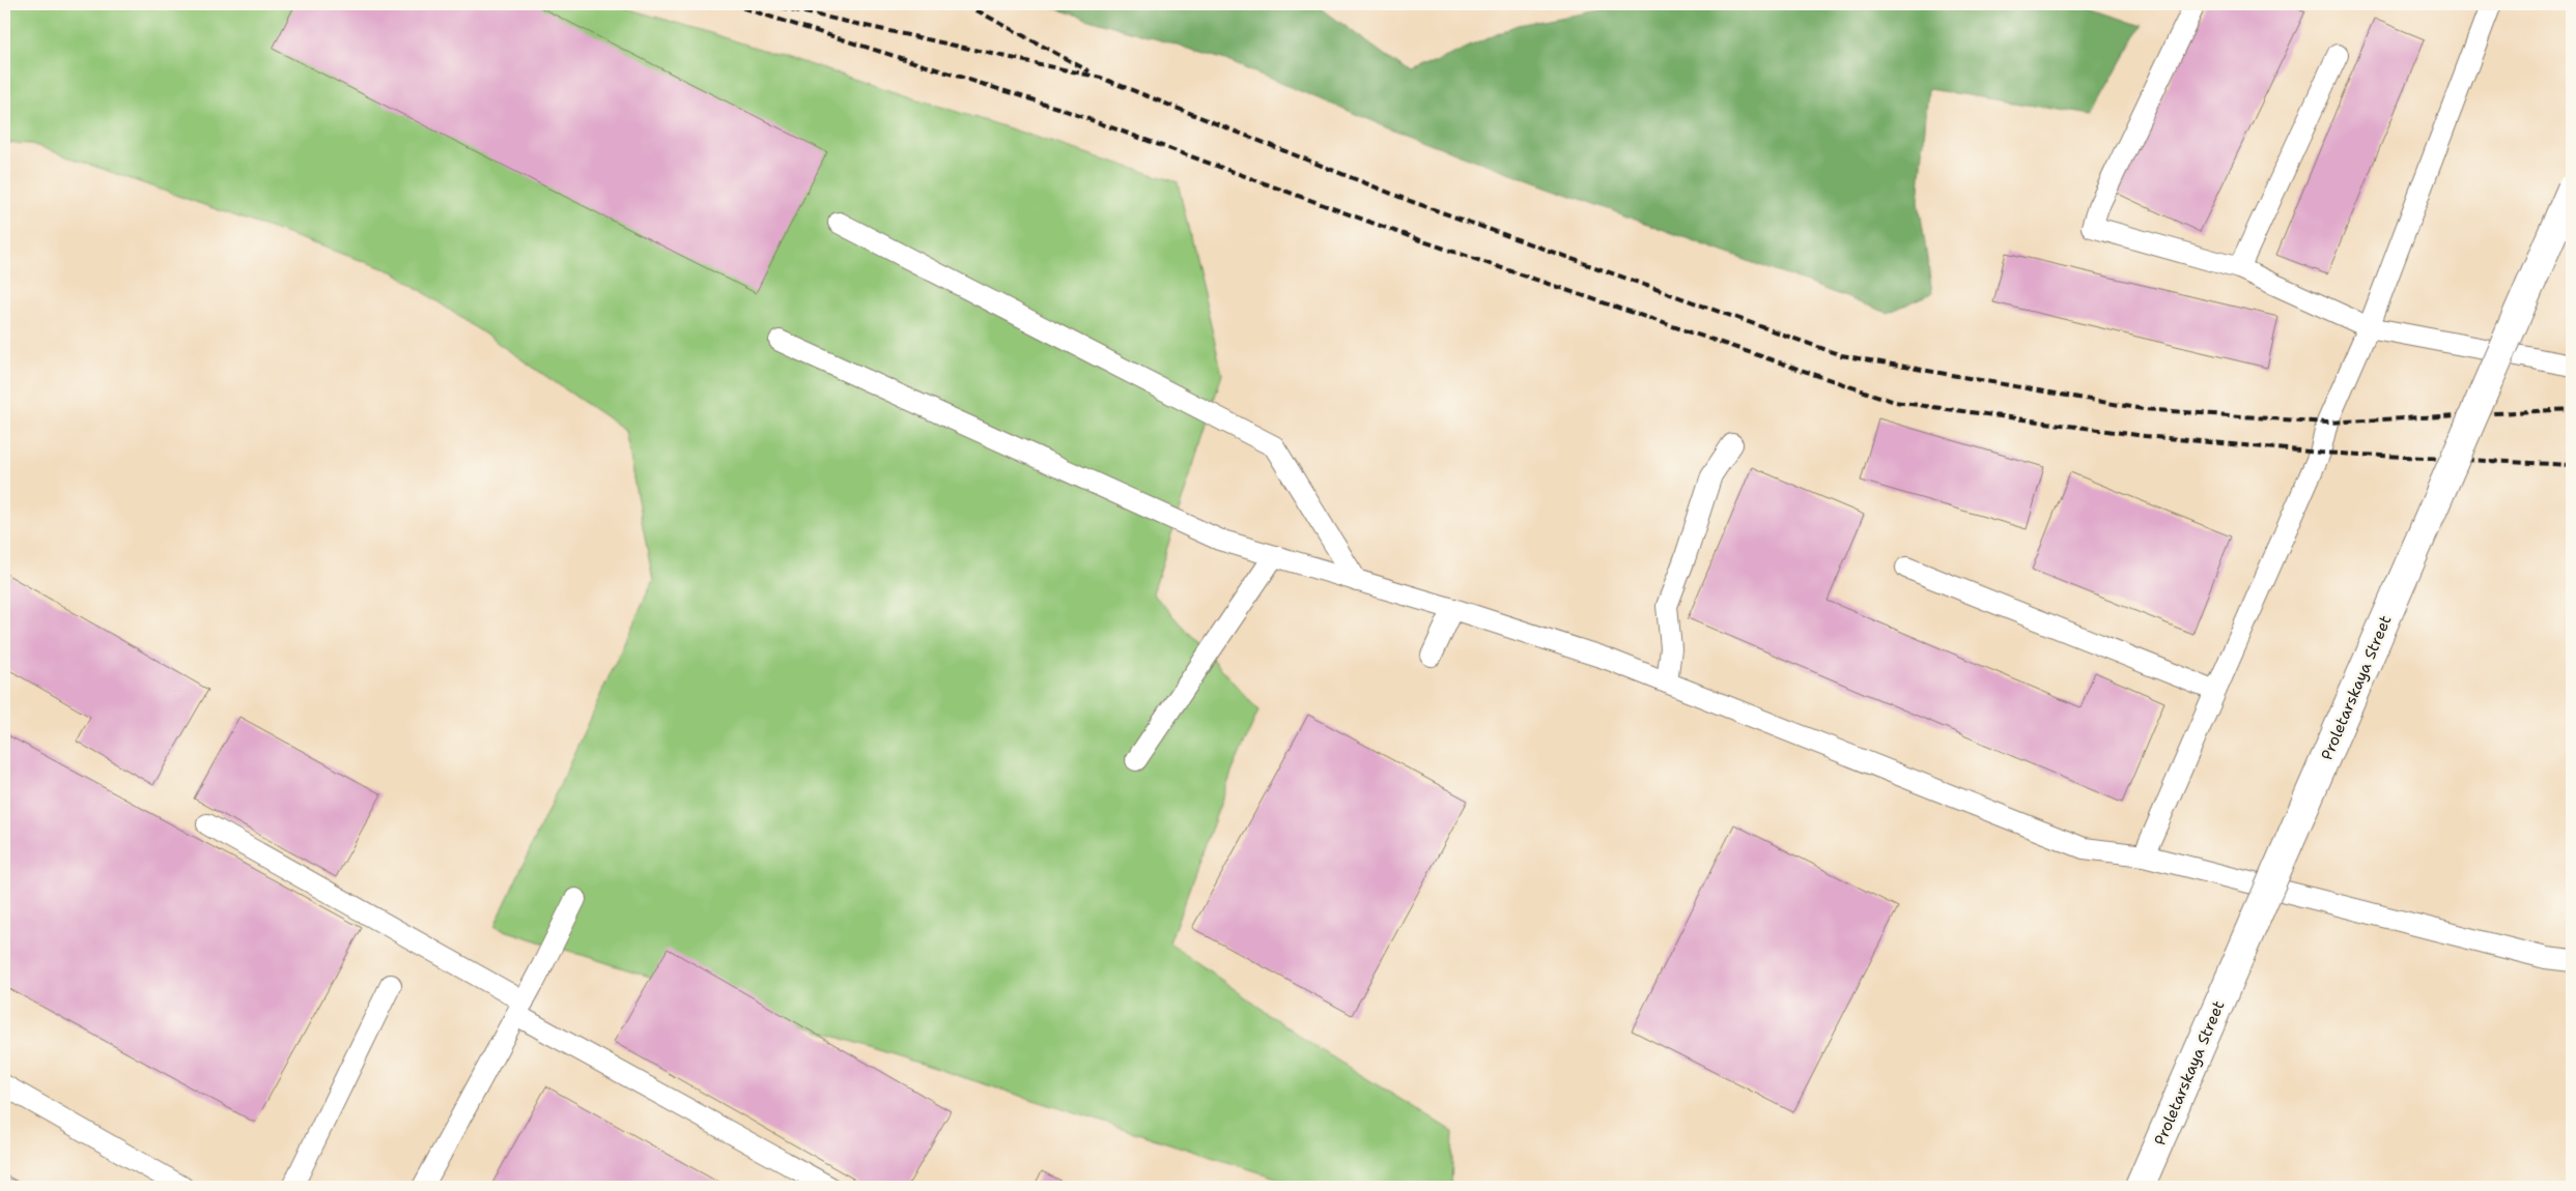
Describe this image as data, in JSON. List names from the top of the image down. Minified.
{"streets":{"street":["Proletarskaya Street"]}}
